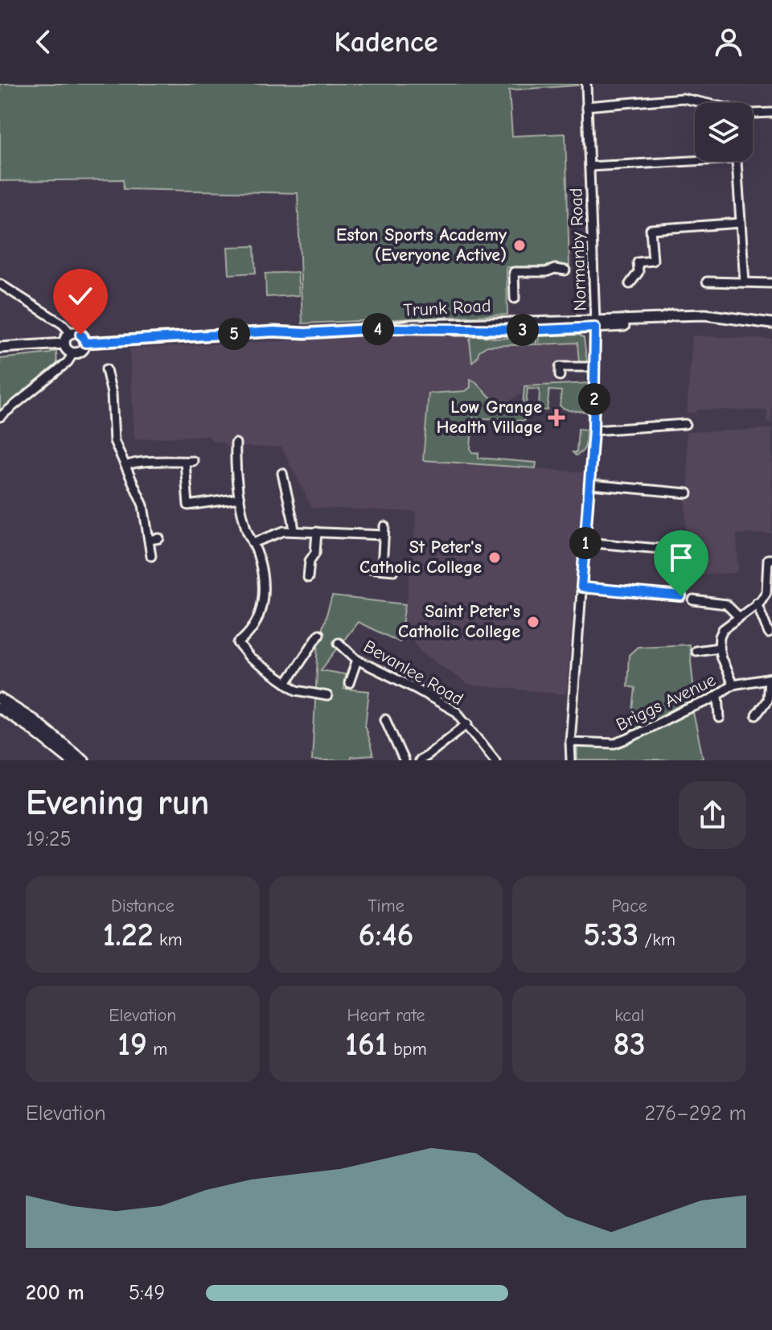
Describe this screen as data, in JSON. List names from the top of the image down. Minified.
{"streets":{"main road":["Trunk Road"],"street":["Normanby Road","Bevanlee Road","Briggs Avenue"]},"crossings":[["Normanby Road","Trunk Road"],["Normanby Road","Briggs Avenue"]],"places":{"other":["Eston Sports Academy (Everyone Active)","St Peter's Catholic College","Saint Peter's Catholic College"],"health":["Low Grange Health Village"]},"page":{"header":"Kadence","pins":["4","3","5","2","1"],"heading":["Evening run","19:25"],"stats":[["Distance","1.22 km"],["Time","6:46"],["Pace","5:33 /km"],["Elevation","19 m"],["Heart rate","161 bpm"],["kcal","83"]],"chart":["Elevation","276–292 m"],"list":[{"name":"200 m","note":"5:49"}]}}
